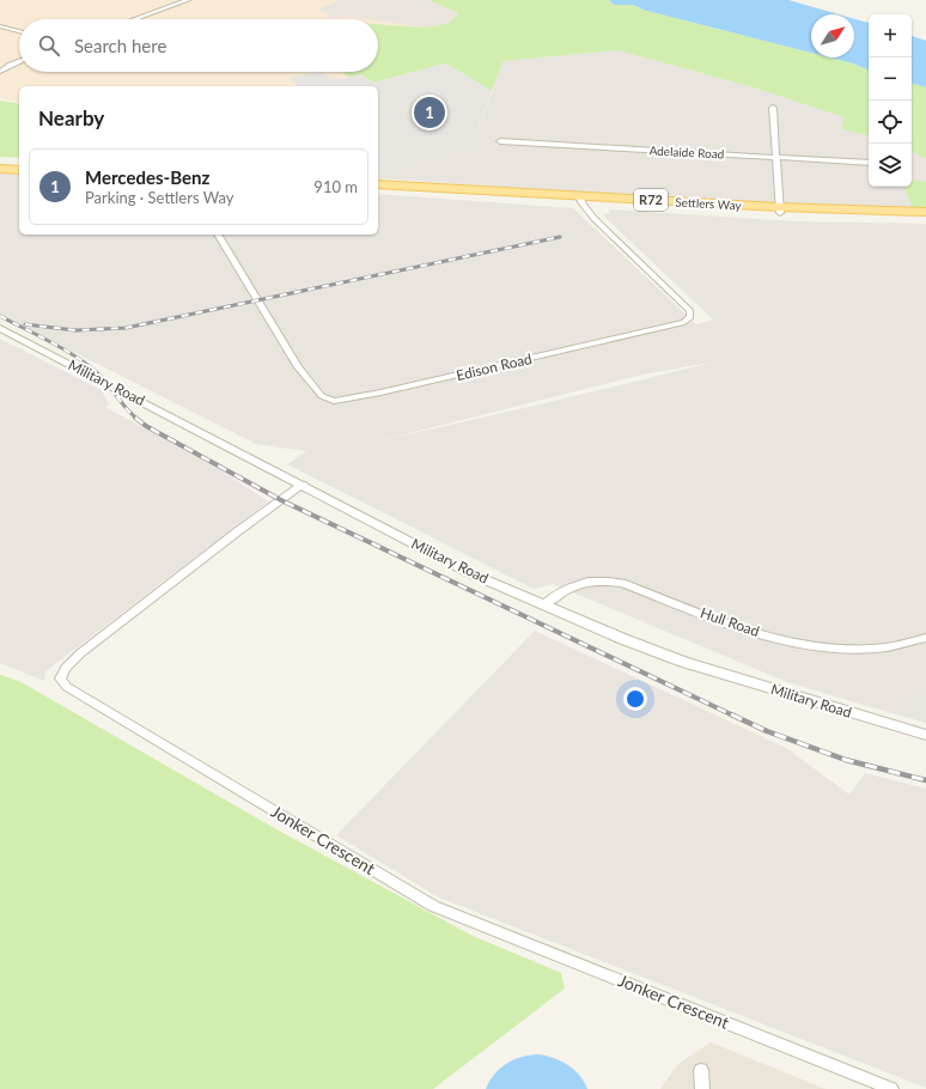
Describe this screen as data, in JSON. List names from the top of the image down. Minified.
{"streets":{"main road":["R72","Settlers Way"],"street":["Adelaide Road","Edison Road","Military Road","Hull Road","Jonker Crescent"]},"crossings":[["Settlers Way","Edison Road"],["Military Road","Hull Road"],["Military Road","Jonker Crescent"]],"north":"top right","page":{"map_buttons":["+","−"],"search":"Search here","heading":"Nearby","pins":"1","list":[{"mark":"1","name":"Mercedes-Benz","note":"Parking · Settlers Way","value":"910 m"}]}}
